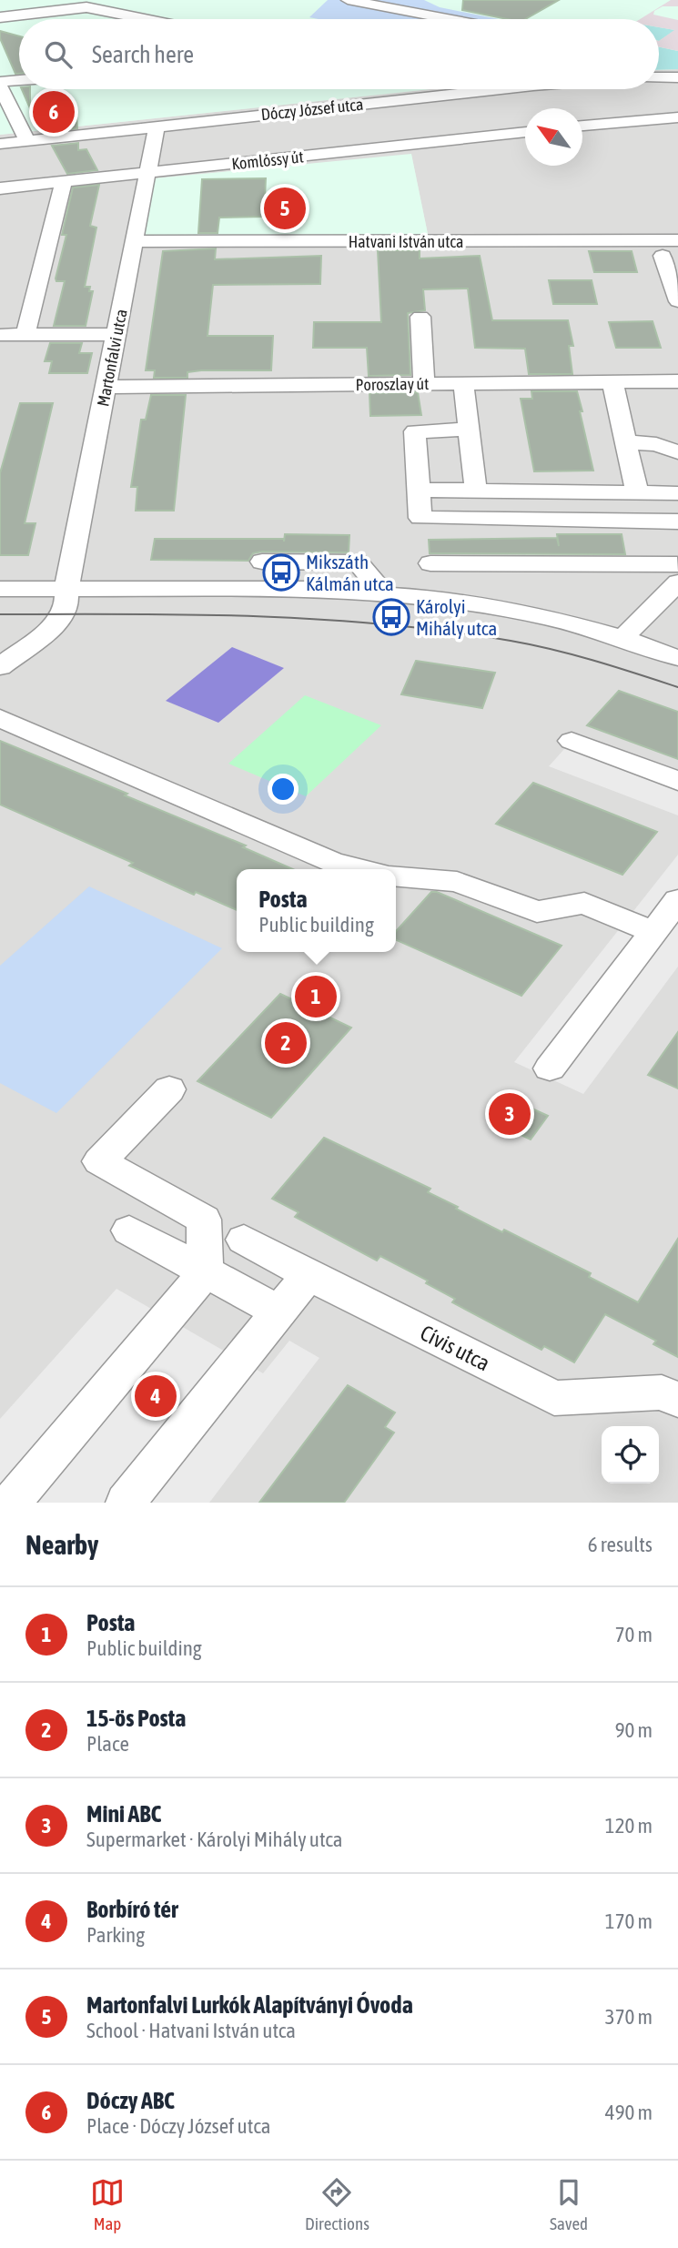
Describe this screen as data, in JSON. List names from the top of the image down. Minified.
{"streets":{"street":["Dóczy József utca","Komlóssy út","Hatvani István utca","Martonfalvi utca","Poroszlay út","Cívis utca"]},"crossings":[["Dóczy József utca","Martonfalvi utca"],["Komlóssy út","Martonfalvi utca"],["Hatvani István utca","Martonfalvi utca"],["Martonfalvi utca","Poroszlay út"]],"places":{"bus stop":["Mikszáth Kálmán utca","Károlyi Mihály utca"]},"north":"top left","page":{"search":"Search here","pins":["6","5","1","2","3","4"],"popup":["Posta","Public building"],"heading":["Nearby","6 results"],"list":[{"mark":"1","name":"Posta","note":"Public building","value":"70 m"},{"mark":"2","name":"15-ös Posta","note":"Place","value":"90 m"},{"mark":"3","name":"Mini ABC","note":"Supermarket · Károlyi Mihály utca","value":"120 m"},{"mark":"4","name":"Borbíró tér","note":"Parking","value":"170 m"},{"mark":"5","name":"Martonfalvi Lurkók Alapítványi Óvoda","note":"School · Hatvani István utca","value":"370 m"},{"mark":"6","name":"Dóczy ABC","note":"Place · Dóczy József utca","value":"490 m"}],"nav":["Map","Directions","Saved"]}}
